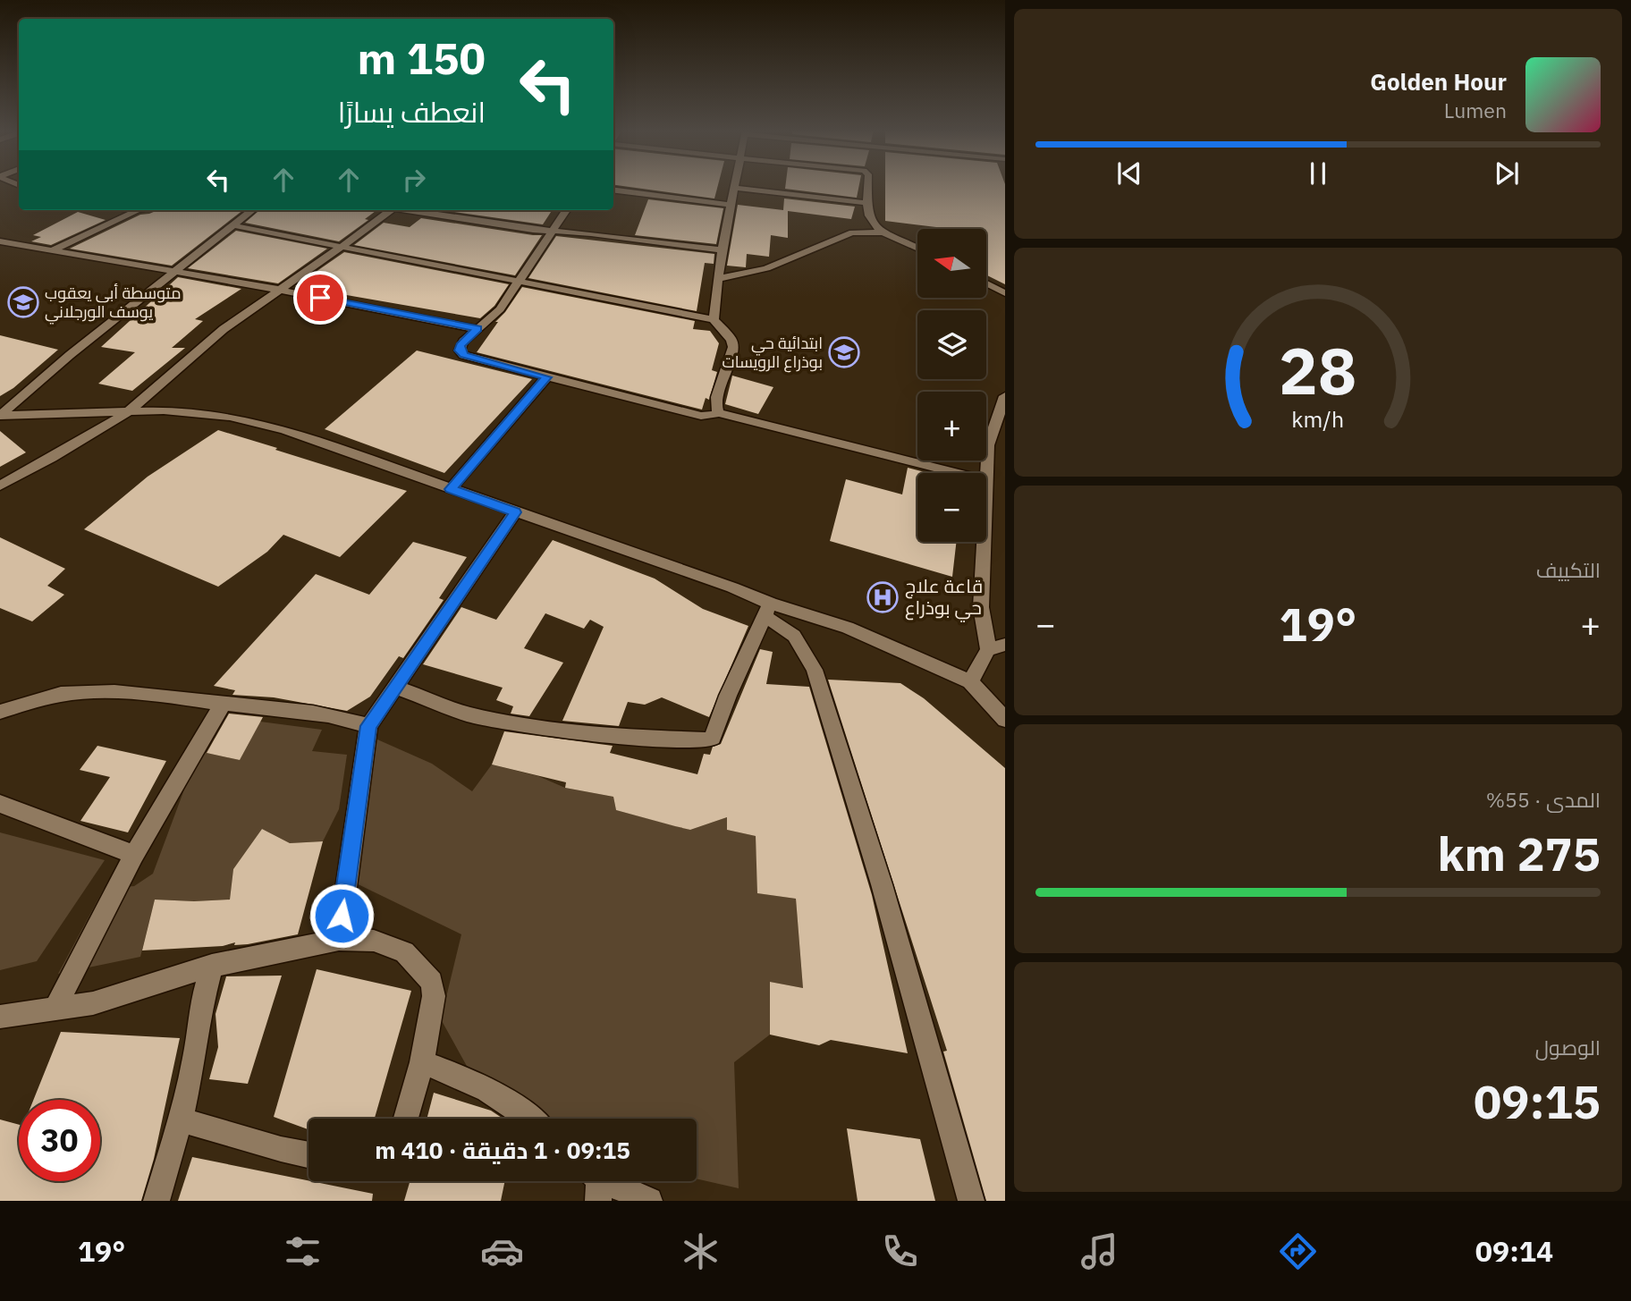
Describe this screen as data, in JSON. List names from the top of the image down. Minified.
{"places":{"school or university":["متوسطة أبي يعقوب يوسف الورجلاني","ابتدائية حي بوذراع الرويسات"],"hospital":["قاعة علاج حي بوذراع"]},"north":"left","page":{"turn":["150 m","انعطف يسارًا"],"song":["Golden Hour","Lumen"],"map_buttons":["+","−"],"tile":["التكييف",["المدى · 55%","275 km"],["الوصول","09:15"]],"heat":["−","19°","+"],"limit":"30","trip":"09:15 · 1 دقيقة · 410 m","tabs":["09:14","19°"],"gauge":["28","km/h"]}}
